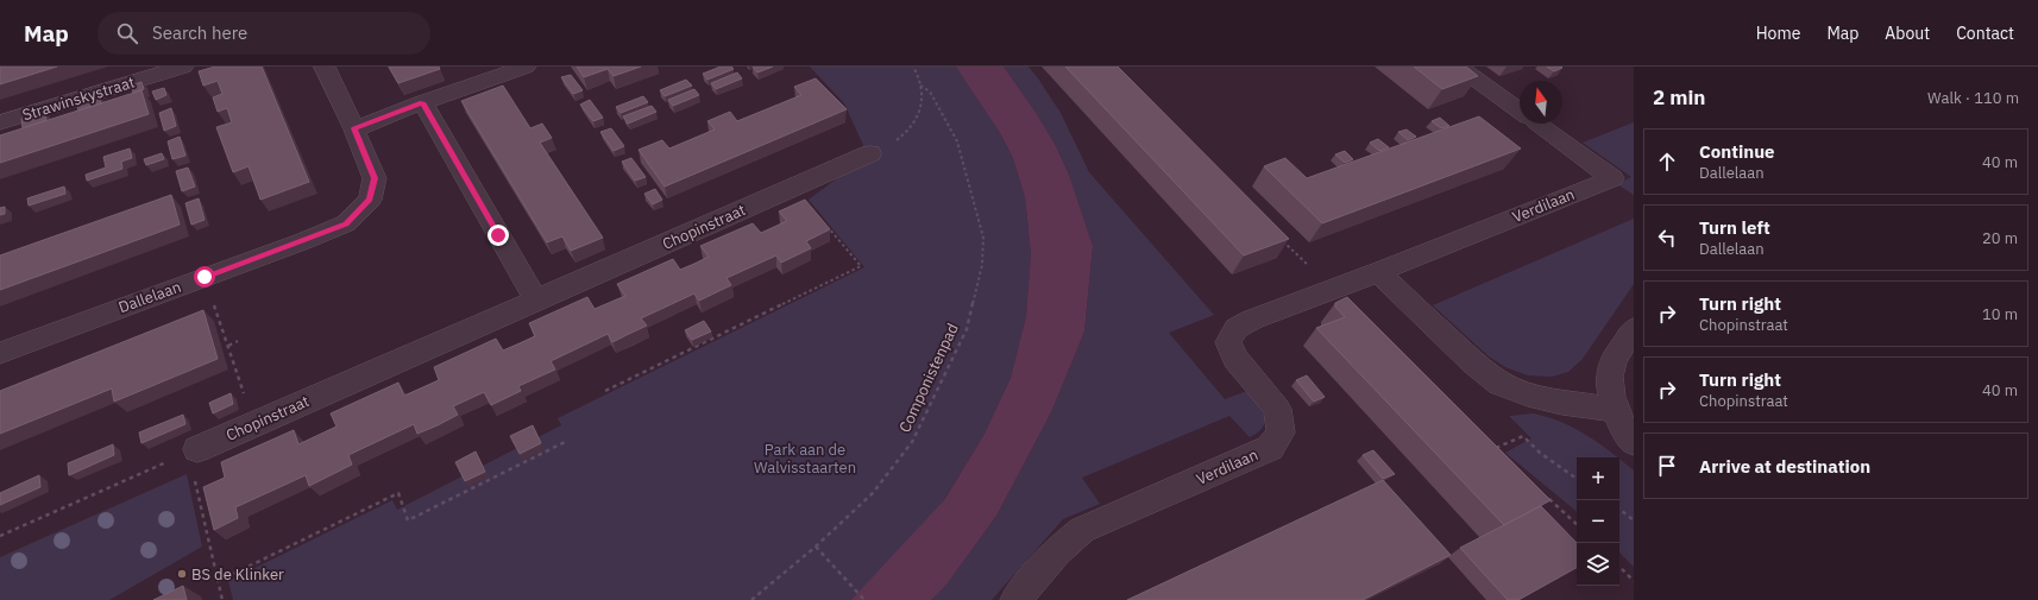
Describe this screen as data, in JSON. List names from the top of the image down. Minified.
{"streets":{"street":["Strawinskystraat","Verdilaan","Chopinstraat","Dallelaan"],"path":["Componistenpad"]},"parks":["Park aan de Walvisstaarten"],"places":["BS de Klinker"],"north":"top","page":{"header":"Map","search":"Search here","nav":["Home","Map","About","Contact"],"heading":["2 min","Walk · 110 m"],"list":[["Continue","Dallelaan","40 m"],["Turn left","Dallelaan","20 m"],["Turn right","Chopinstraat","10 m"],["Turn right","Chopinstraat","40 m"],"Arrive at destination"],"map_buttons":["+","−"]}}
